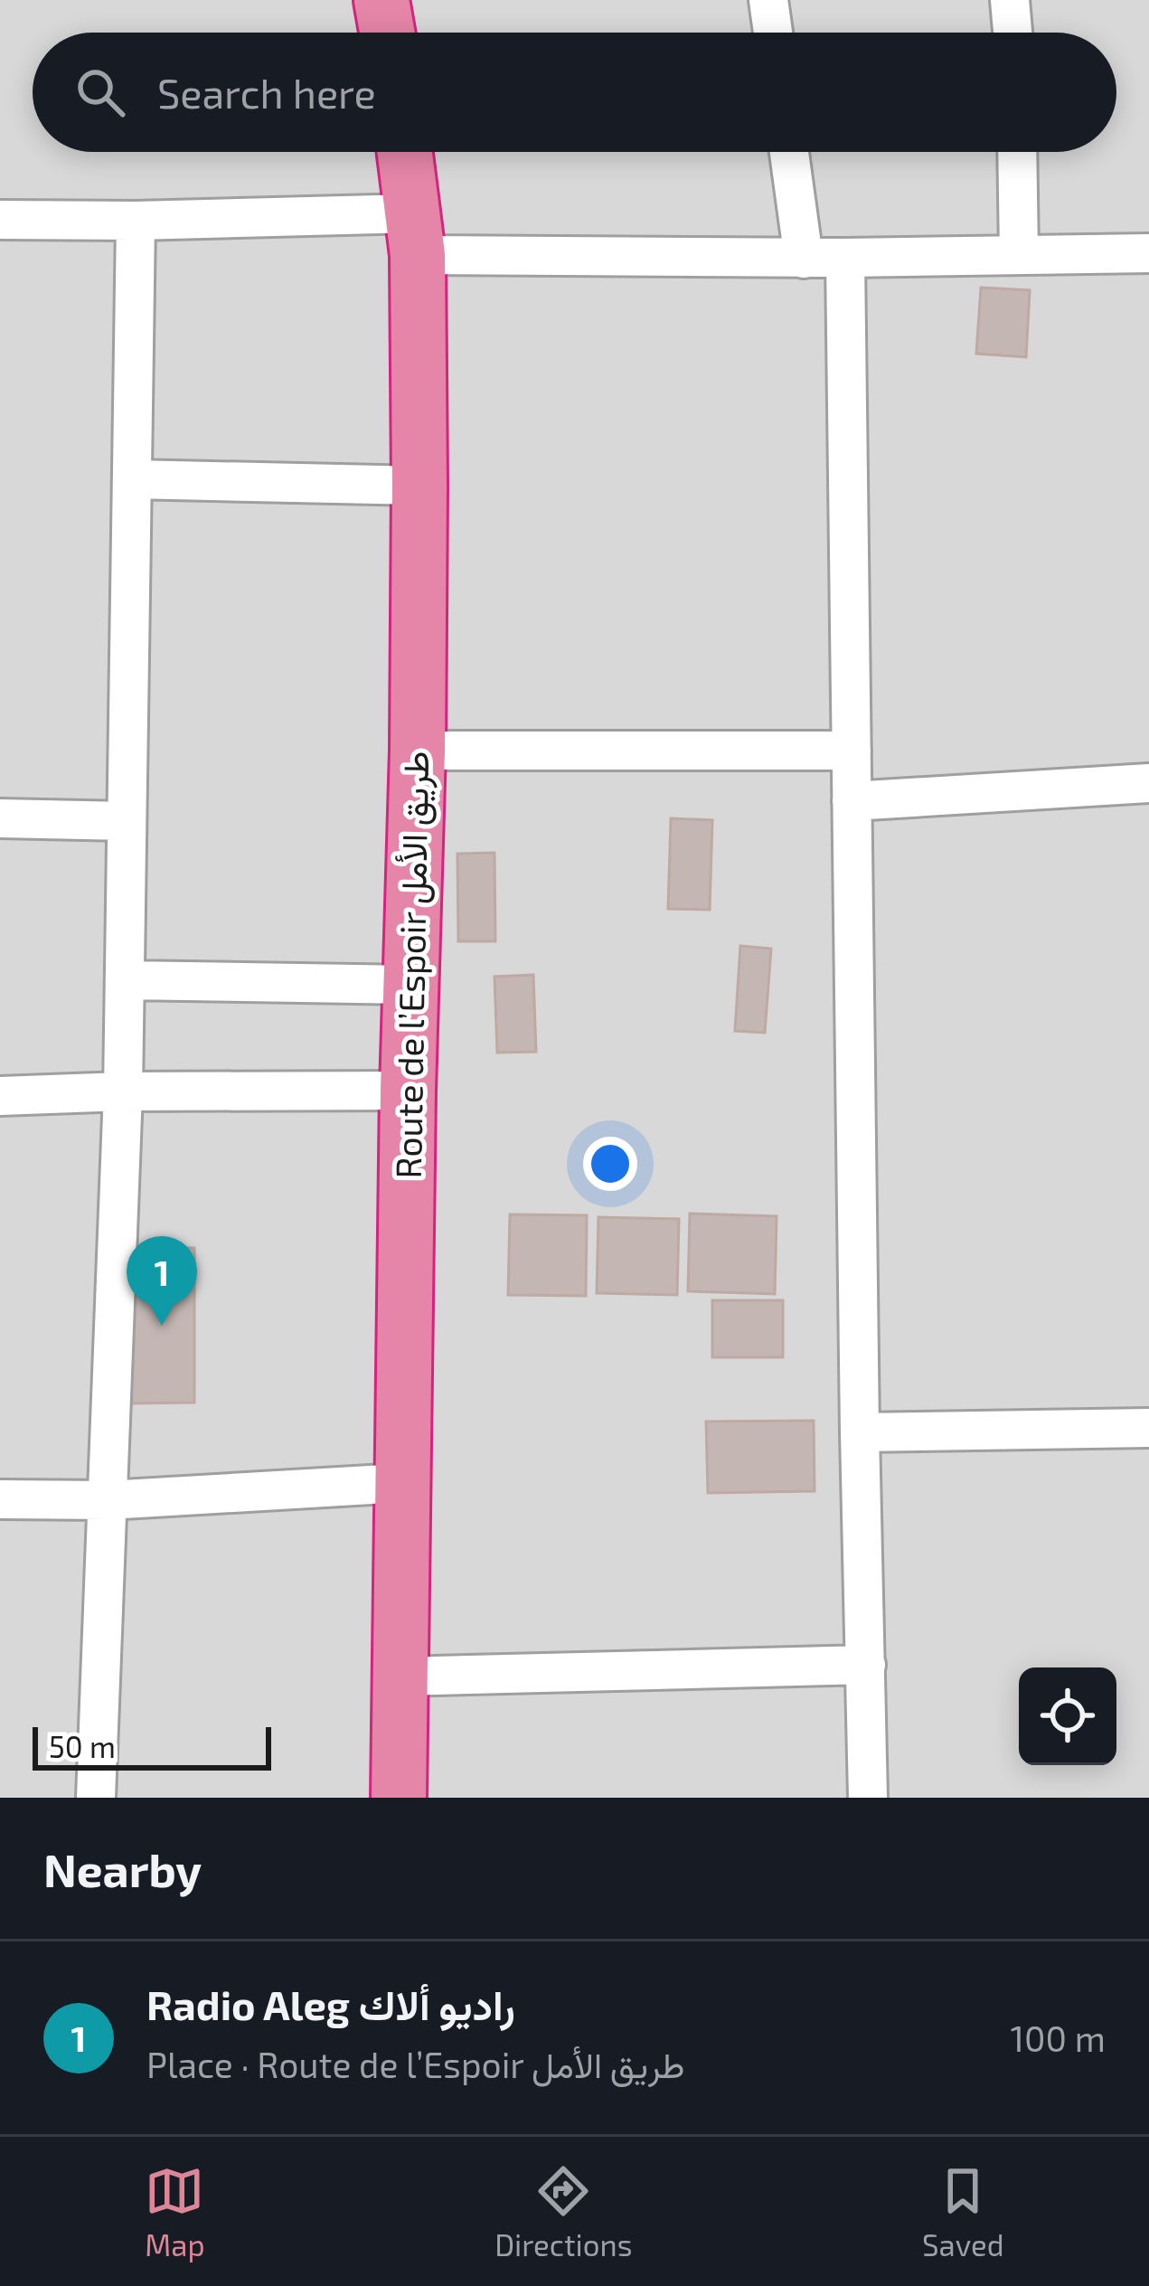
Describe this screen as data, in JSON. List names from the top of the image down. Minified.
{"streets":{"highway":["Route de l’Espoir طريق الأمل"]},"scale_bar":"50 m","page":{"search":"Search here","pins":"1","scale":"50 m","heading":"Nearby","list":[{"mark":"1","name":"Radio Aleg راديو ألاك","note":"Place · Route de l’Espoir طريق الأمل","value":"100 m"}],"nav":["Map","Directions","Saved"]}}
